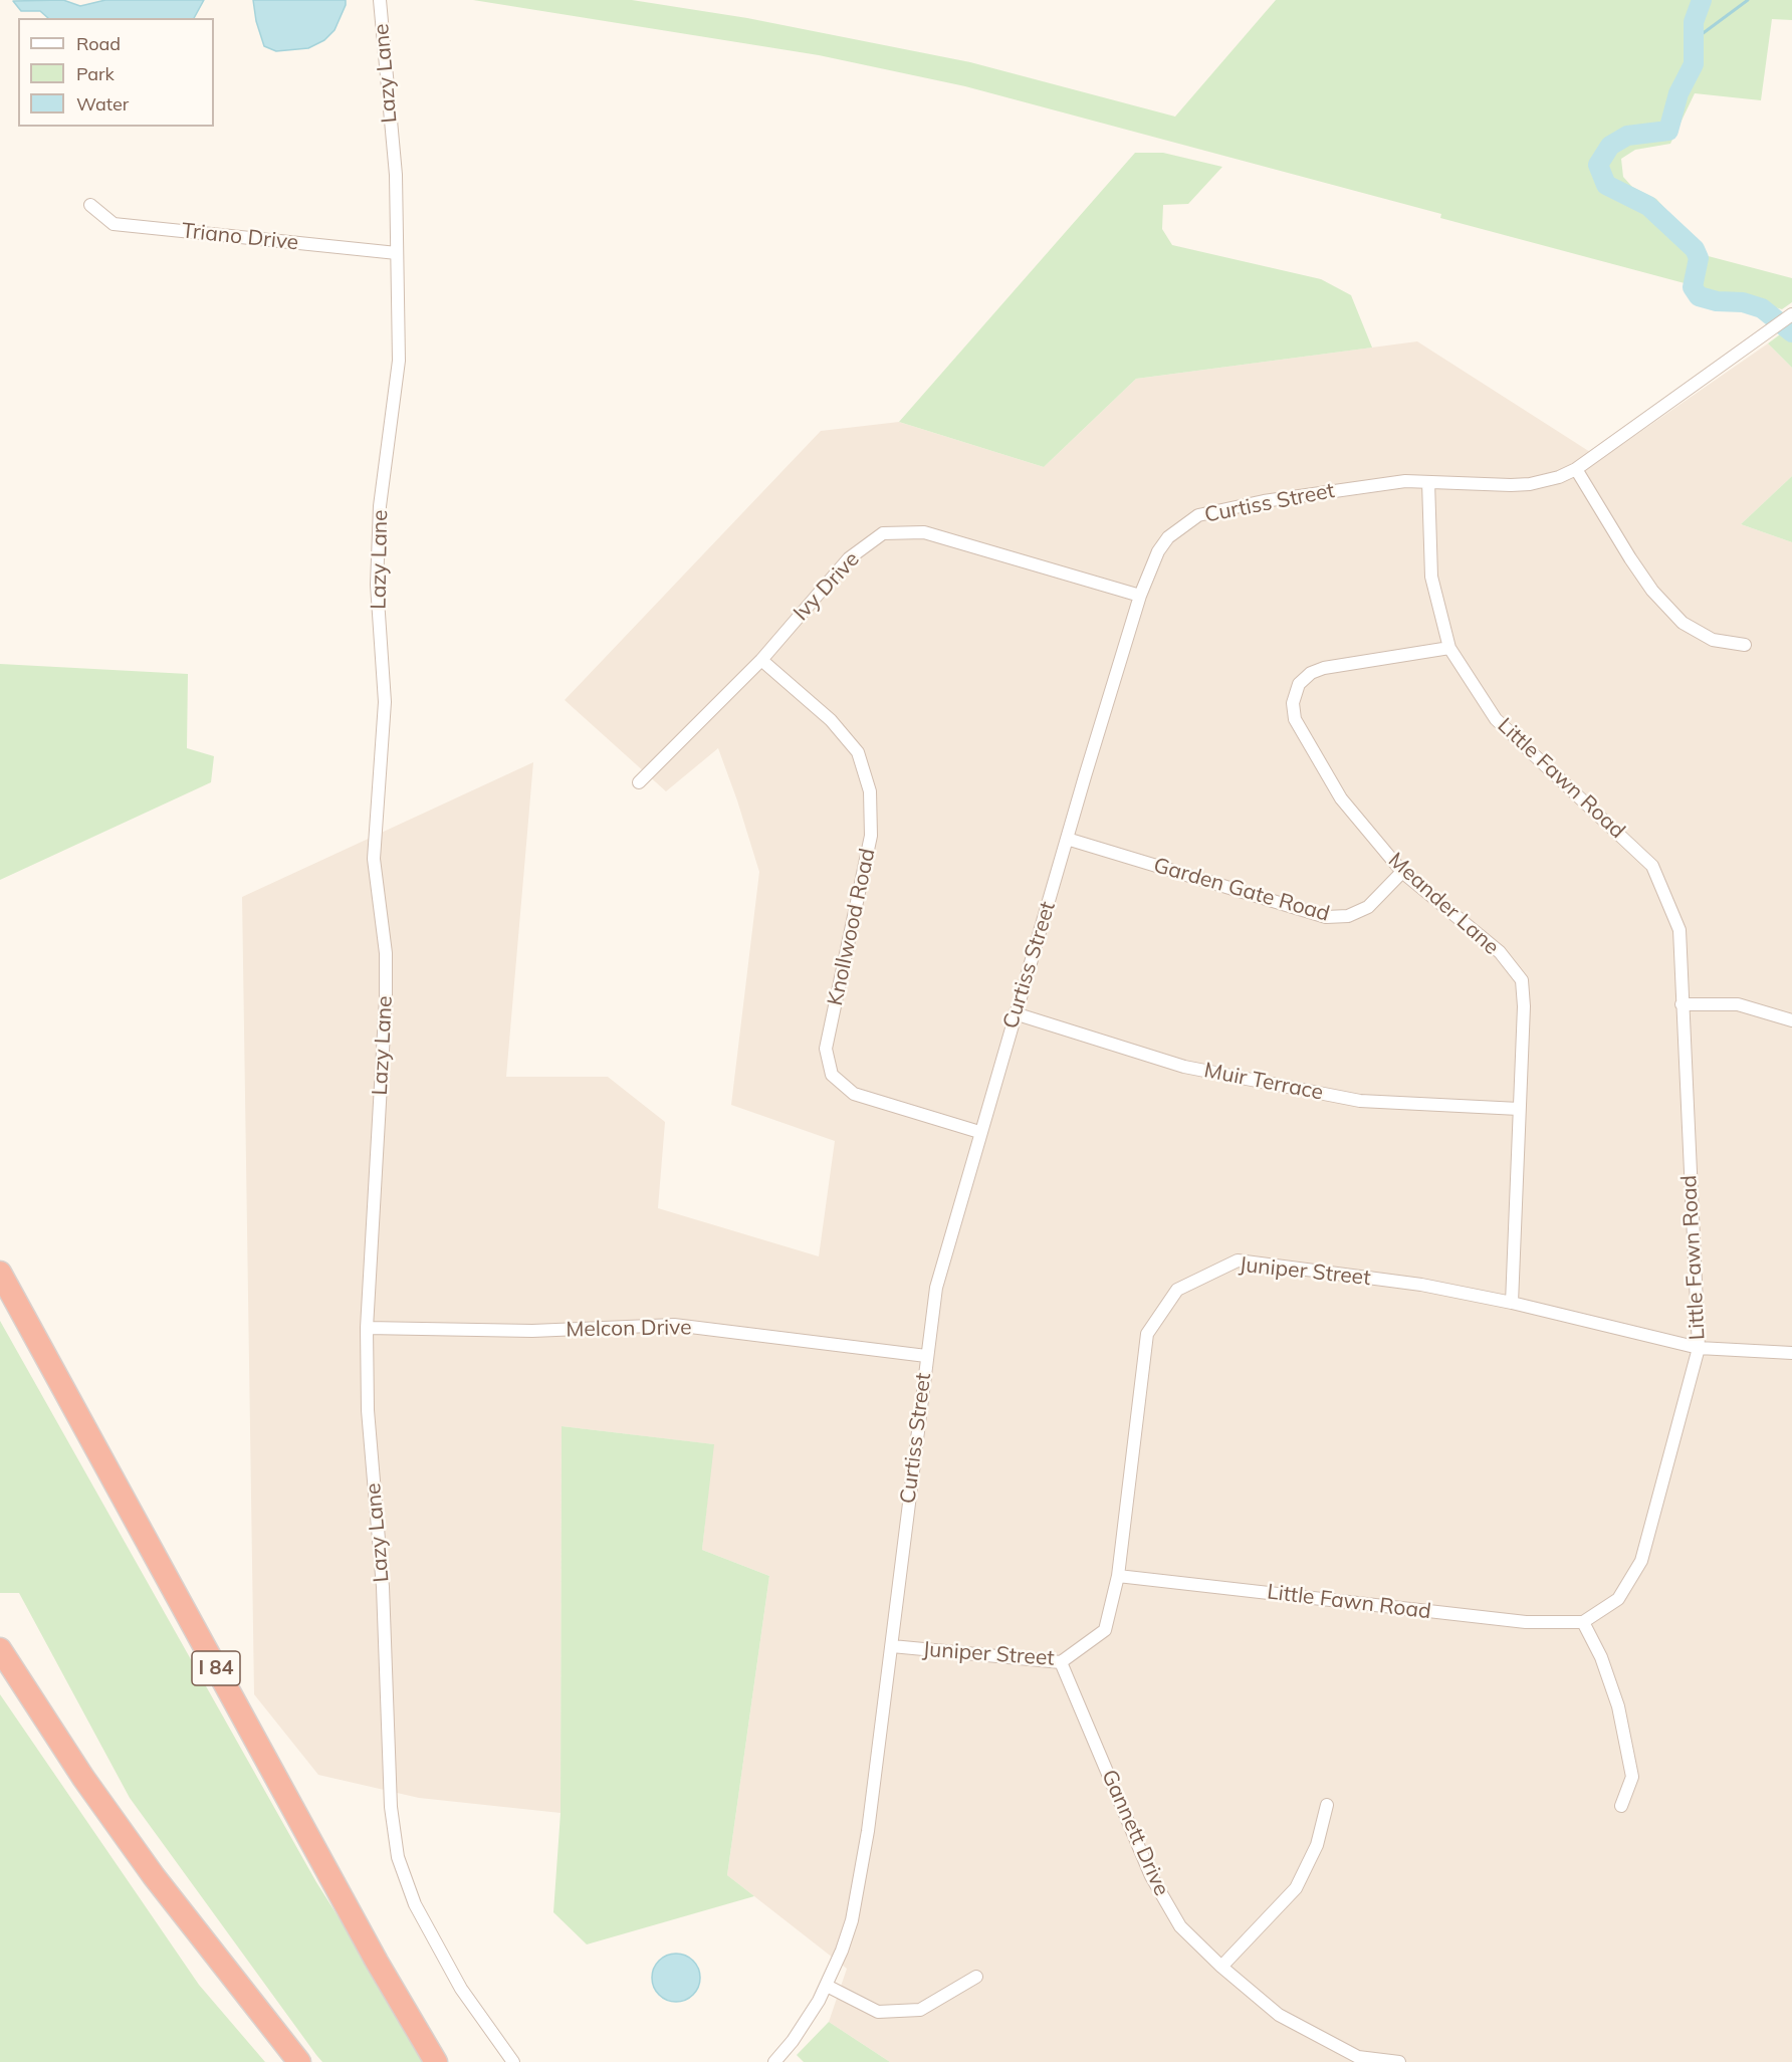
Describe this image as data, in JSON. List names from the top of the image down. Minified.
{"streets":{"highway":["I 84"],"street":["Lazy Lane","Triano Drive","Curtiss Street","Ivy Drive","Little Fawn Road","Garden Gate Road","Meander Lane","Knollwood Road","Muir Terrace","Juniper Street","Melcon Drive","Gannett Drive"]},"crossings":[["Lazy Lane","Triano Drive"],["Lazy Lane","Melcon Drive"],["Curtiss Street","Ivy Drive"],["Curtiss Street","Little Fawn Road"],["Curtiss Street","Garden Gate Road"],["Curtiss Street","Knollwood Road"],["Curtiss Street","Muir Terrace"],["Curtiss Street","Juniper Street"],["Curtiss Street","Melcon Drive"],["Ivy Drive","Knollwood Road"],["Little Fawn Road","Meander Lane"],["Little Fawn Road","Juniper Street"],["Garden Gate Road","Meander Lane"],["Meander Lane","Muir Terrace"],["Meander Lane","Juniper Street"],["Juniper Street","Gannett Drive"]],"legend":["Road","Park","Water"]}
